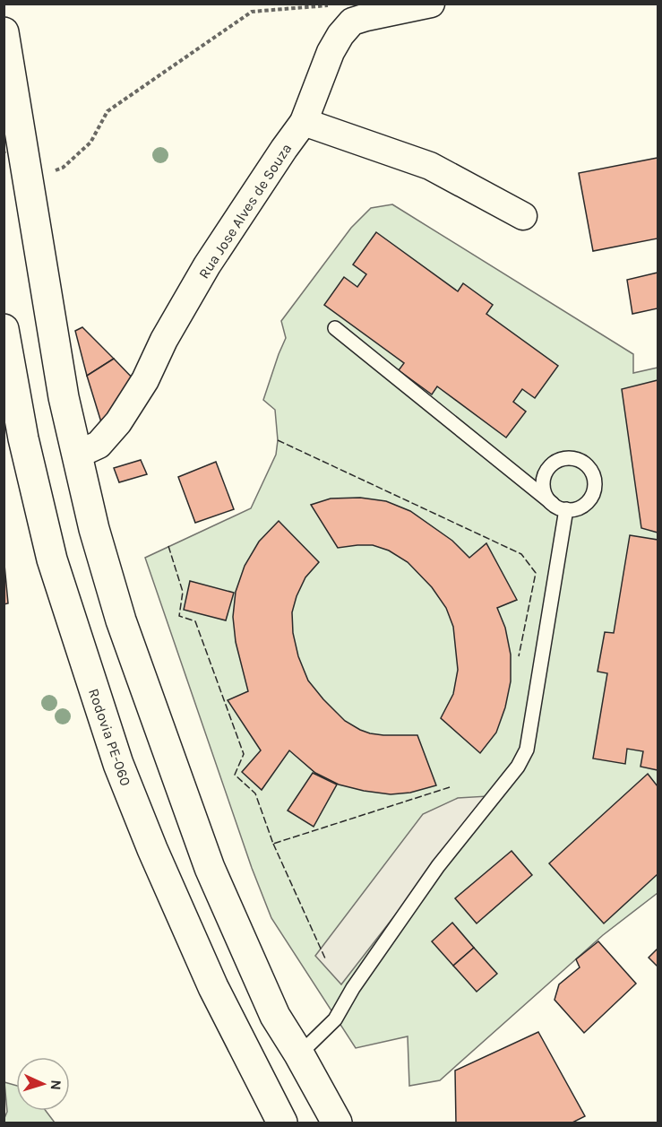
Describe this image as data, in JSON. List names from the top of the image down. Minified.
{"streets":{"street":["Rua Jose Alves de Souza","Rodovia PE-060"]},"north":"right"}
